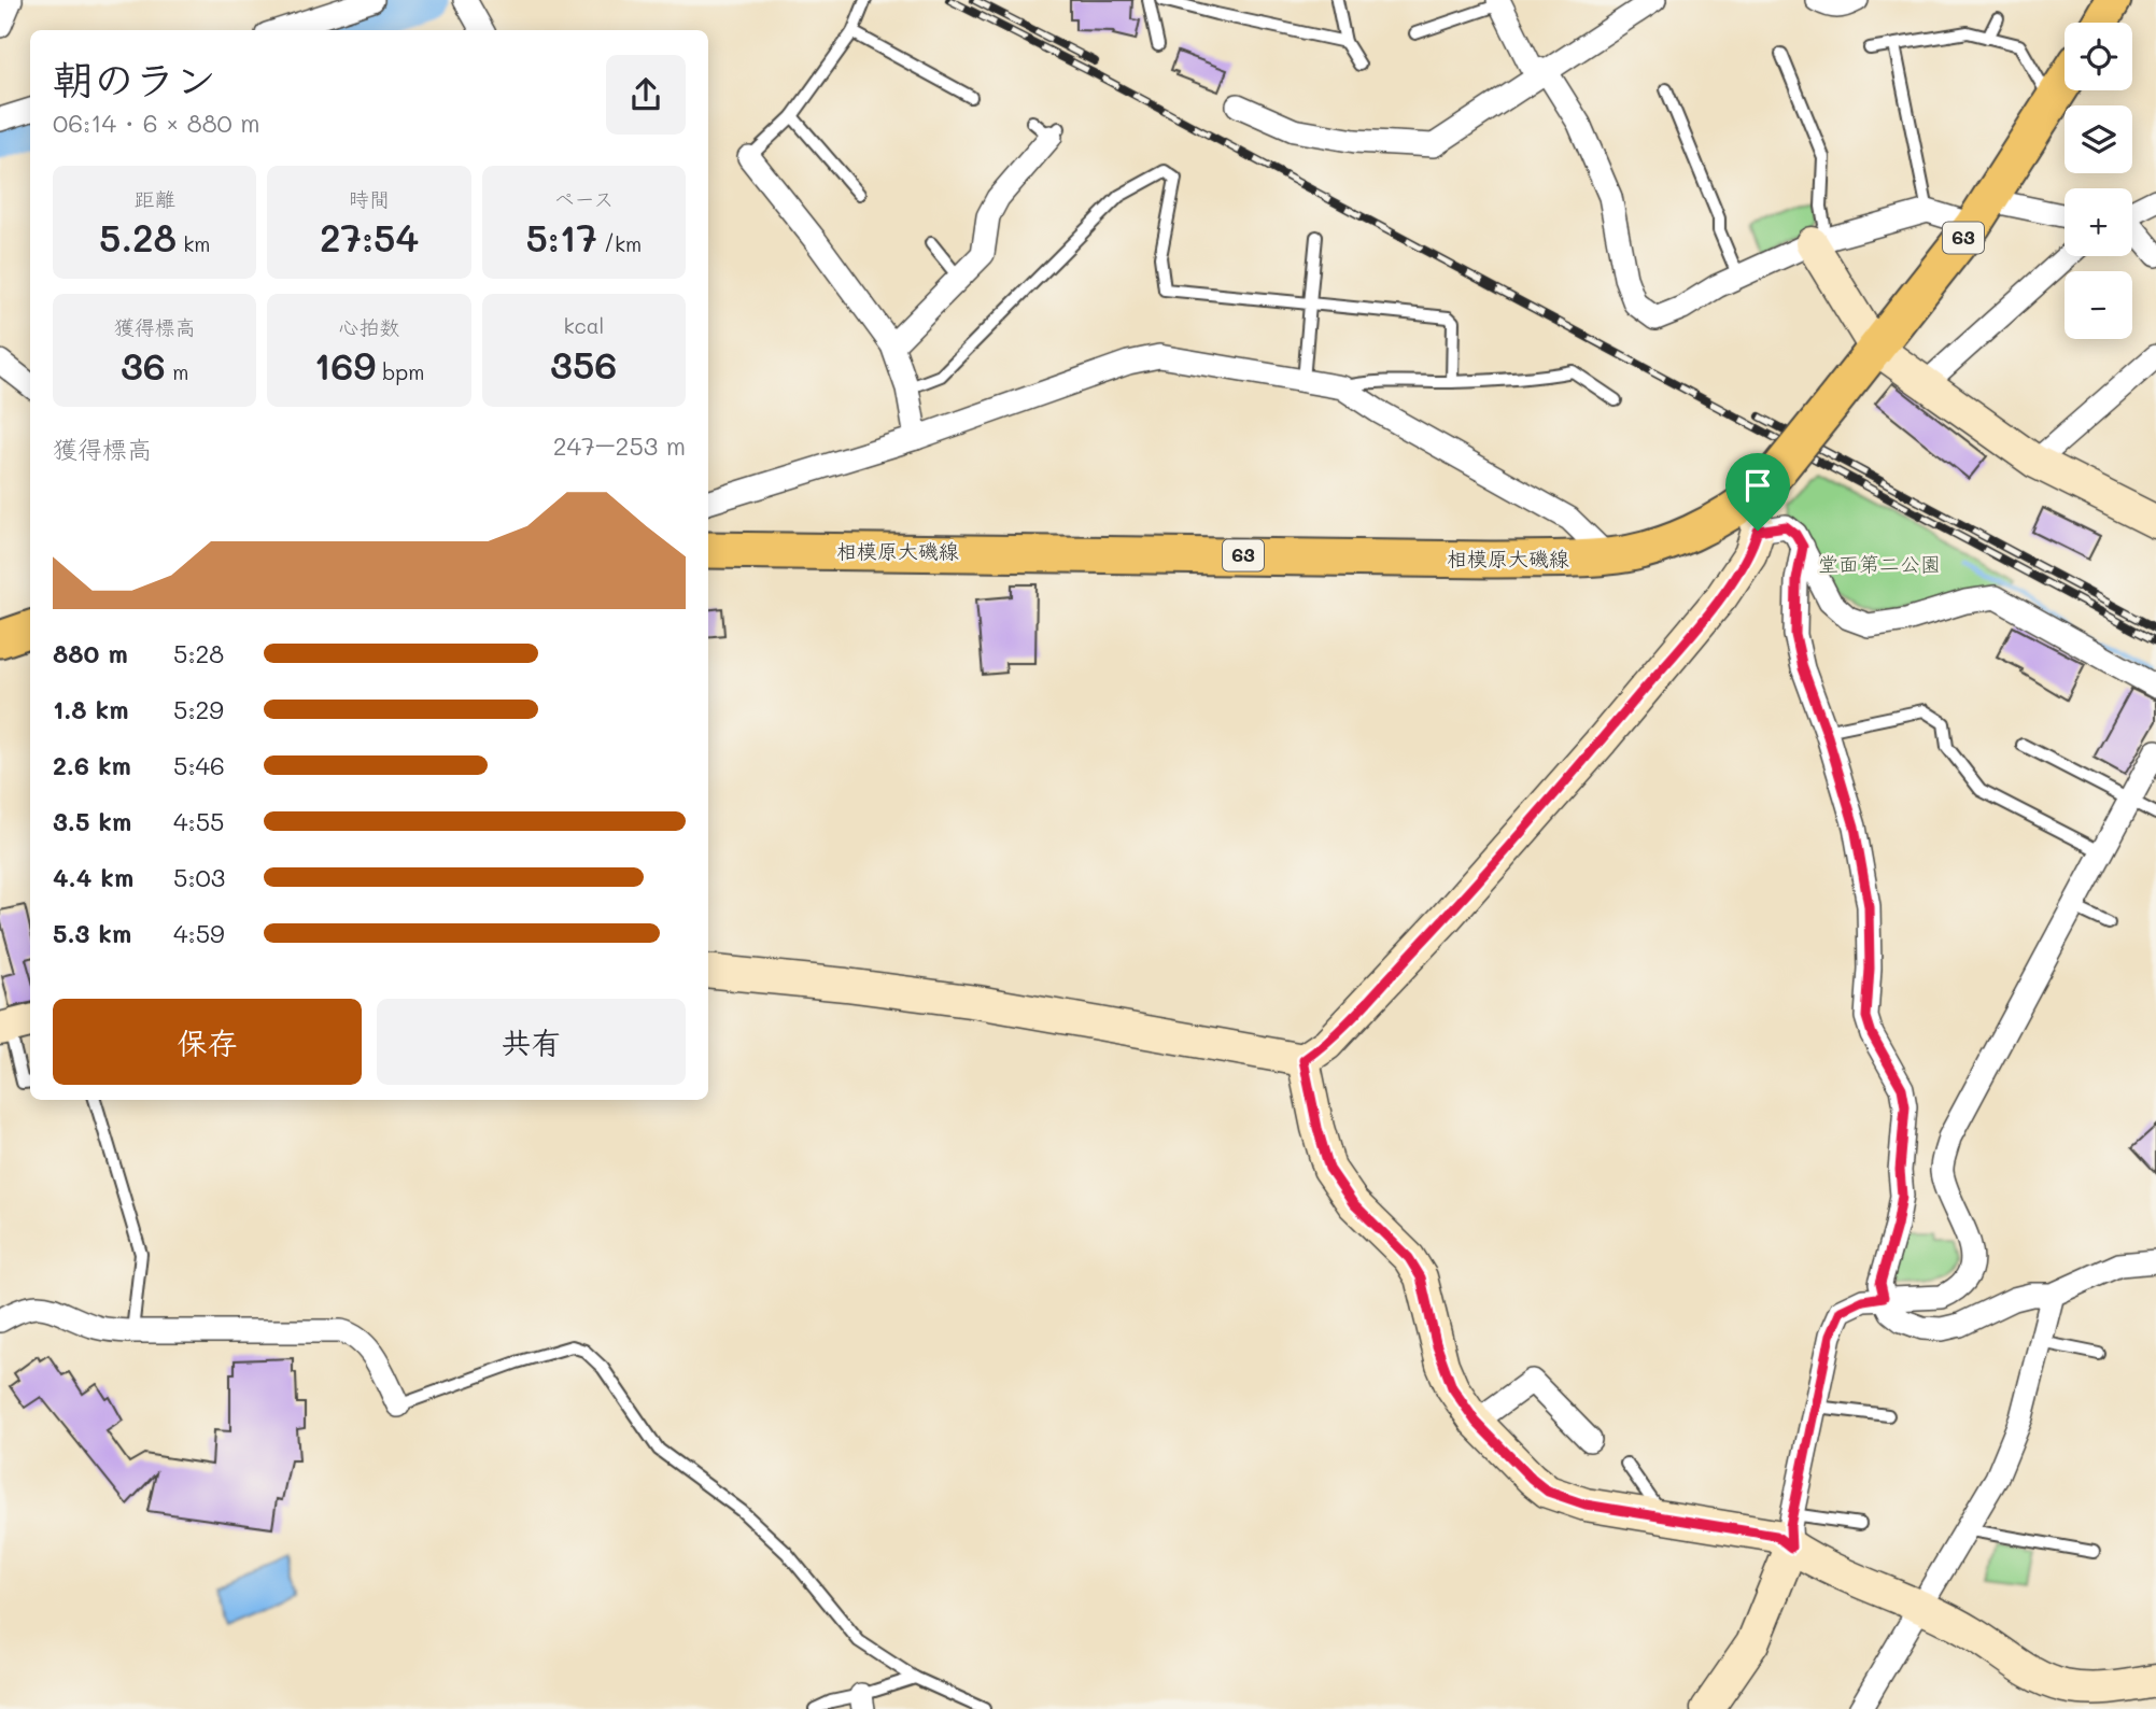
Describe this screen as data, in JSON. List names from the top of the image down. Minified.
{"streets":{"main road":["63","相模原大磯線"]},"parks":["堂面第二公園"],"page":{"map_buttons":["+","−"],"heading":["朝のラン","06:14 · 6 × 880 m"],"stats":[["距離","5.28 km"],["時間","27:54"],["ペース","5:17 /km"],["獲得標高","36 m"],["心拍数","169 bpm"],["kcal","356"]],"chart":["獲得標高","247–253 m"],"list":[{"name":"880 m","note":"5:28"},{"name":"1.8 km","note":"5:29"},{"name":"2.6 km","note":"5:46"},{"name":"3.5 km","note":"4:55"},{"name":"4.4 km","note":"5:03"},{"name":"5.3 km","note":"4:59"}],"buttons":["保存","共有"]}}
